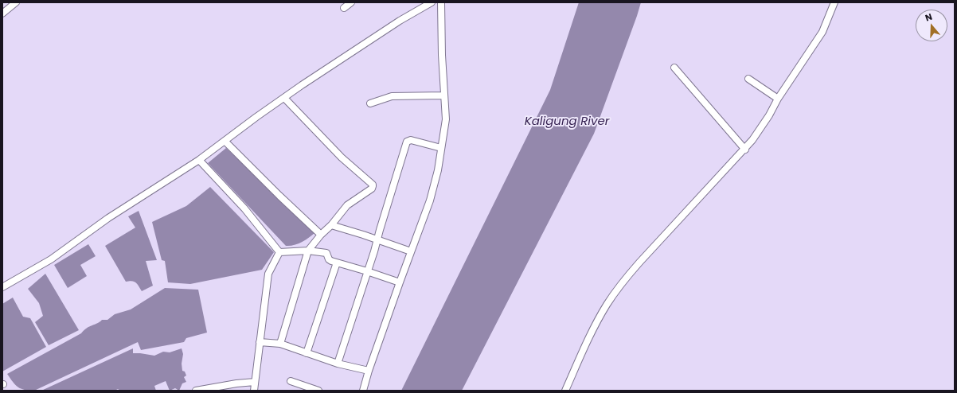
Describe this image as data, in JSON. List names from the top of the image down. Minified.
{"water":["Kaligung River"],"north":"top"}
